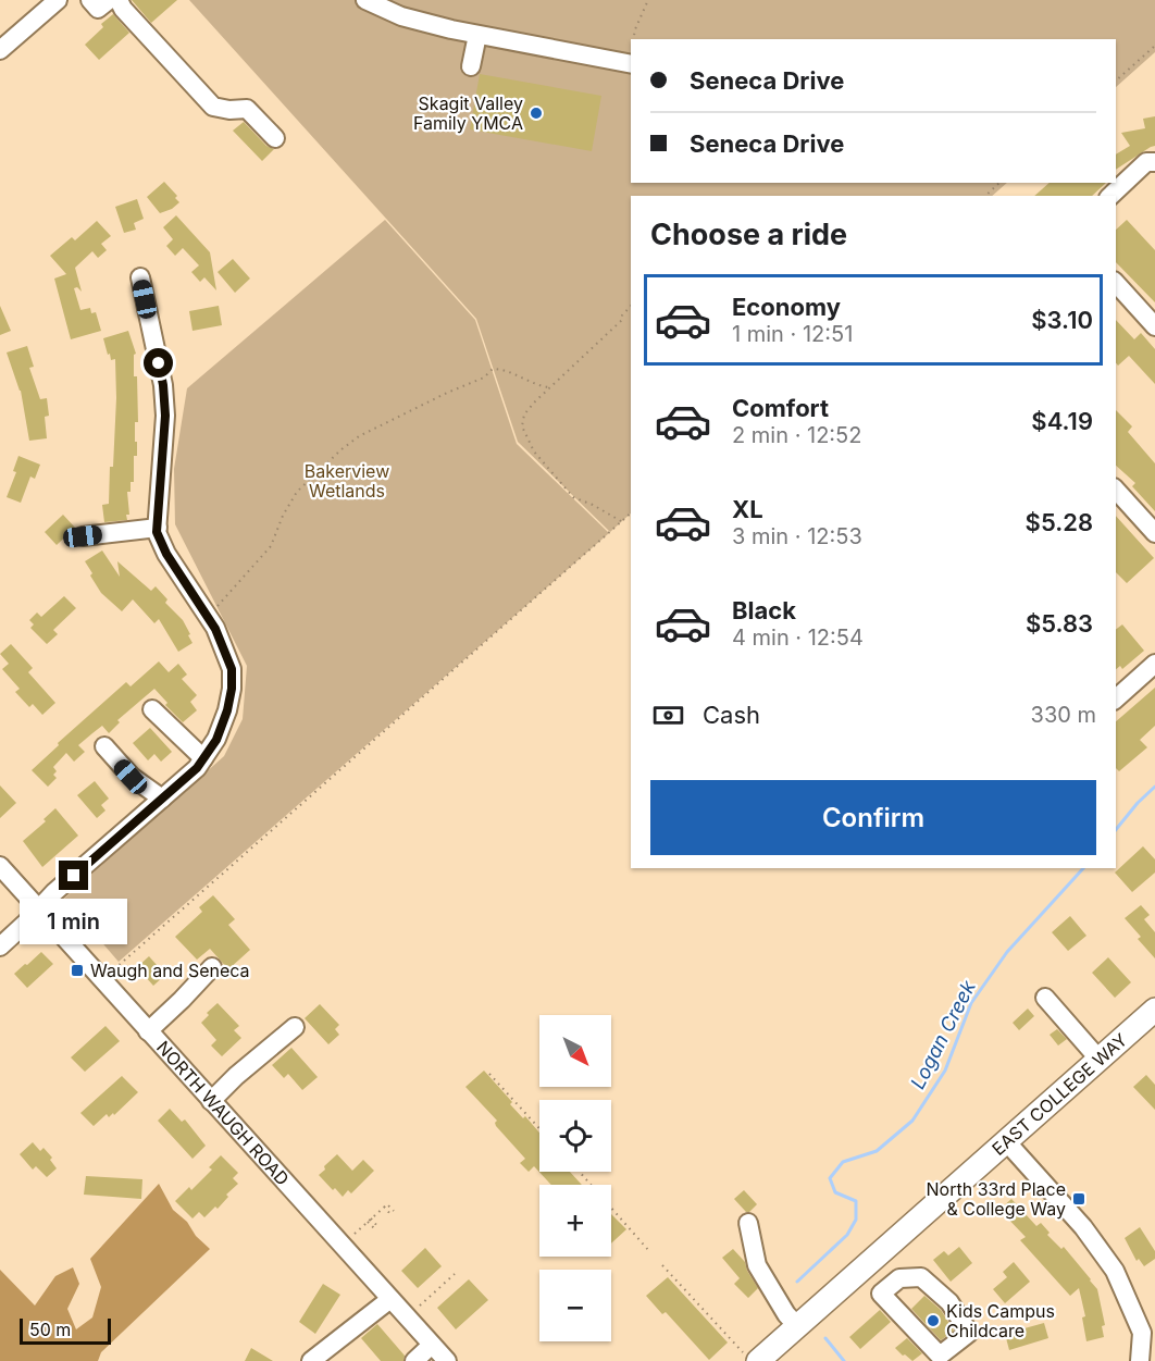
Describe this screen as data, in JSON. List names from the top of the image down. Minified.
{"streets":{"main road":["EAST COLLEGE WAY"],"street":["NORTH WAUGH ROAD"]},"water":["Logan Creek"],"parks":["Bakerview Wetlands"],"places":{"other":["Skagit Valley Family YMCA","Kids Campus Childcare"],"transit":["Waugh and Seneca","North 33rd Place & College Way"]},"scale_bar":"50 m","north":"bottom right","page":{"banner":["Seneca Drive","Seneca Drive"],"heading":"Choose a ride","list":[{"name":"Economy","note":"1 min · 12:51","value":"$3.10"},{"name":"Comfort","note":"2 min · 12:52","value":"$4.19"},{"name":"XL","note":"3 min · 12:53","value":"$5.28"},{"name":"Black","note":"4 min · 12:54","value":"$5.83"}],"pay":["Cash","330 m"],"buttons":"Confirm","bubble":"1 min","map_buttons":["+","−"],"scale":"50 m"}}
